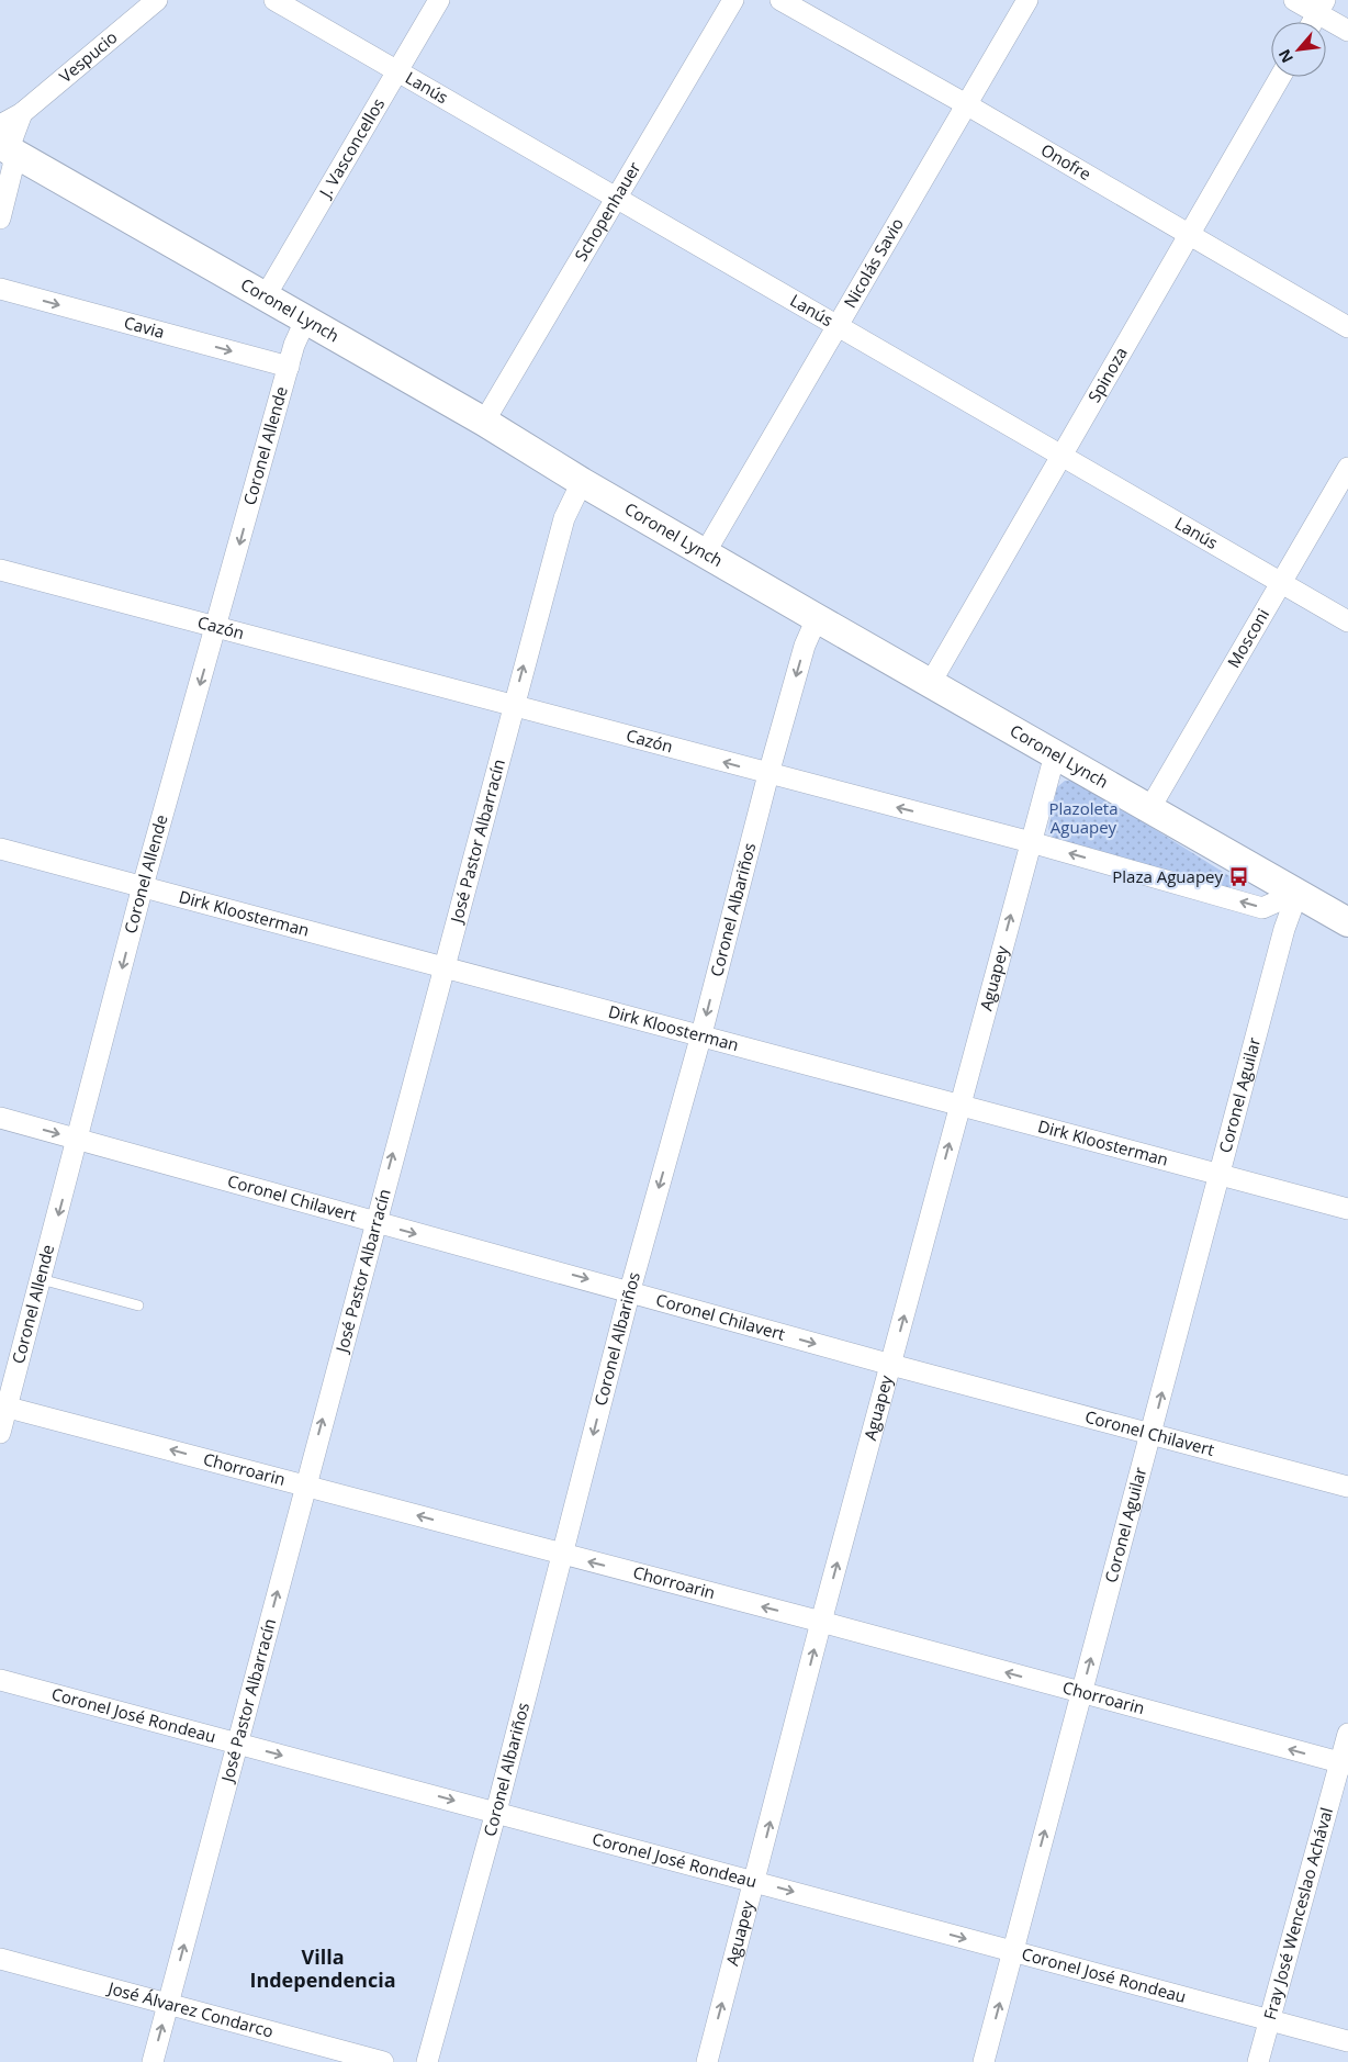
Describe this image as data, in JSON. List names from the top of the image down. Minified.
{"streets":{"street":["Vespucio","Lanús","J. Vasconcellos","Onofre","Schopenhauer","Nicolás Savio","Coronel Lynch","Cavia","Spinoza","Coronel Allende","Cazón","Mosconi","José Pastor Albarracín","Coronel Albariños","Dirk Kloosterman","Aguapey","Coronel Aguilar","Coronel Chilavert","Chorroarin","Coronel José Rondeau","Fray José Wenceslao Achával","José Álvarez Condarco"]},"crossings":[["Vespucio","Coronel Lynch"],["Lanús","J. Vasconcellos"],["Lanús","Schopenhauer"],["Lanús","Nicolás Savio"],["Lanús","Spinoza"],["Lanús","Mosconi"],["J. Vasconcellos","Coronel Lynch"],["Onofre","Nicolás Savio"],["Onofre","Spinoza"],["Schopenhauer","Coronel Lynch"],["Nicolás Savio","Coronel Lynch"],["Coronel Lynch","Spinoza"],["Coronel Lynch","Coronel Allende"],["Coronel Lynch","Cazón"],["Coronel Lynch","Mosconi"],["Coronel Lynch","José Pastor Albarracín"],["Coronel Lynch","Coronel Albariños"],["Coronel Lynch","Aguapey"],["Coronel Lynch","Coronel Aguilar"],["Cavia","Coronel Allende"],["Coronel Allende","Cazón"],["Coronel Allende","Dirk Kloosterman"],["Coronel Allende","Coronel Chilavert"],["Coronel Allende","Chorroarin"],["Cazón","José Pastor Albarracín"],["Cazón","Coronel Albariños"],["Cazón","Aguapey"],["Cazón","Coronel Aguilar"],["José Pastor Albarracín","Dirk Kloosterman"],["José Pastor Albarracín","Coronel Chilavert"],["José Pastor Albarracín","Chorroarin"],["José Pastor Albarracín","Coronel José Rondeau"],["José Pastor Albarracín","José Álvarez Condarco"],["Coronel Albariños","Dirk Kloosterman"],["Coronel Albariños","Coronel Chilavert"],["Coronel Albariños","Chorroarin"],["Coronel Albariños","Coronel José Rondeau"],["Dirk Kloosterman","Aguapey"],["Dirk Kloosterman","Coronel Aguilar"],["Aguapey","Coronel Chilavert"],["Aguapey","Chorroarin"],["Aguapey","Coronel José Rondeau"],["Coronel Aguilar","Coronel Chilavert"],["Coronel Aguilar","Chorroarin"],["Coronel Aguilar","Coronel José Rondeau"],["Chorroarin","Fray José Wenceslao Achával"],["Coronel José Rondeau","Fray José Wenceslao Achával"]],"one_way":["Cavia","Coronel Allende","Cazón","José Pastor Albarracín","Coronel Albariños","Aguapey","Coronel Aguilar","Coronel Chilavert","Chorroarin","Coronel José Rondeau"],"districts":["Villa Independencia"],"parks":["Plazoleta Aguapey"],"places":{"bus stop":["Plaza Aguapey"]},"north":"bottom left"}
